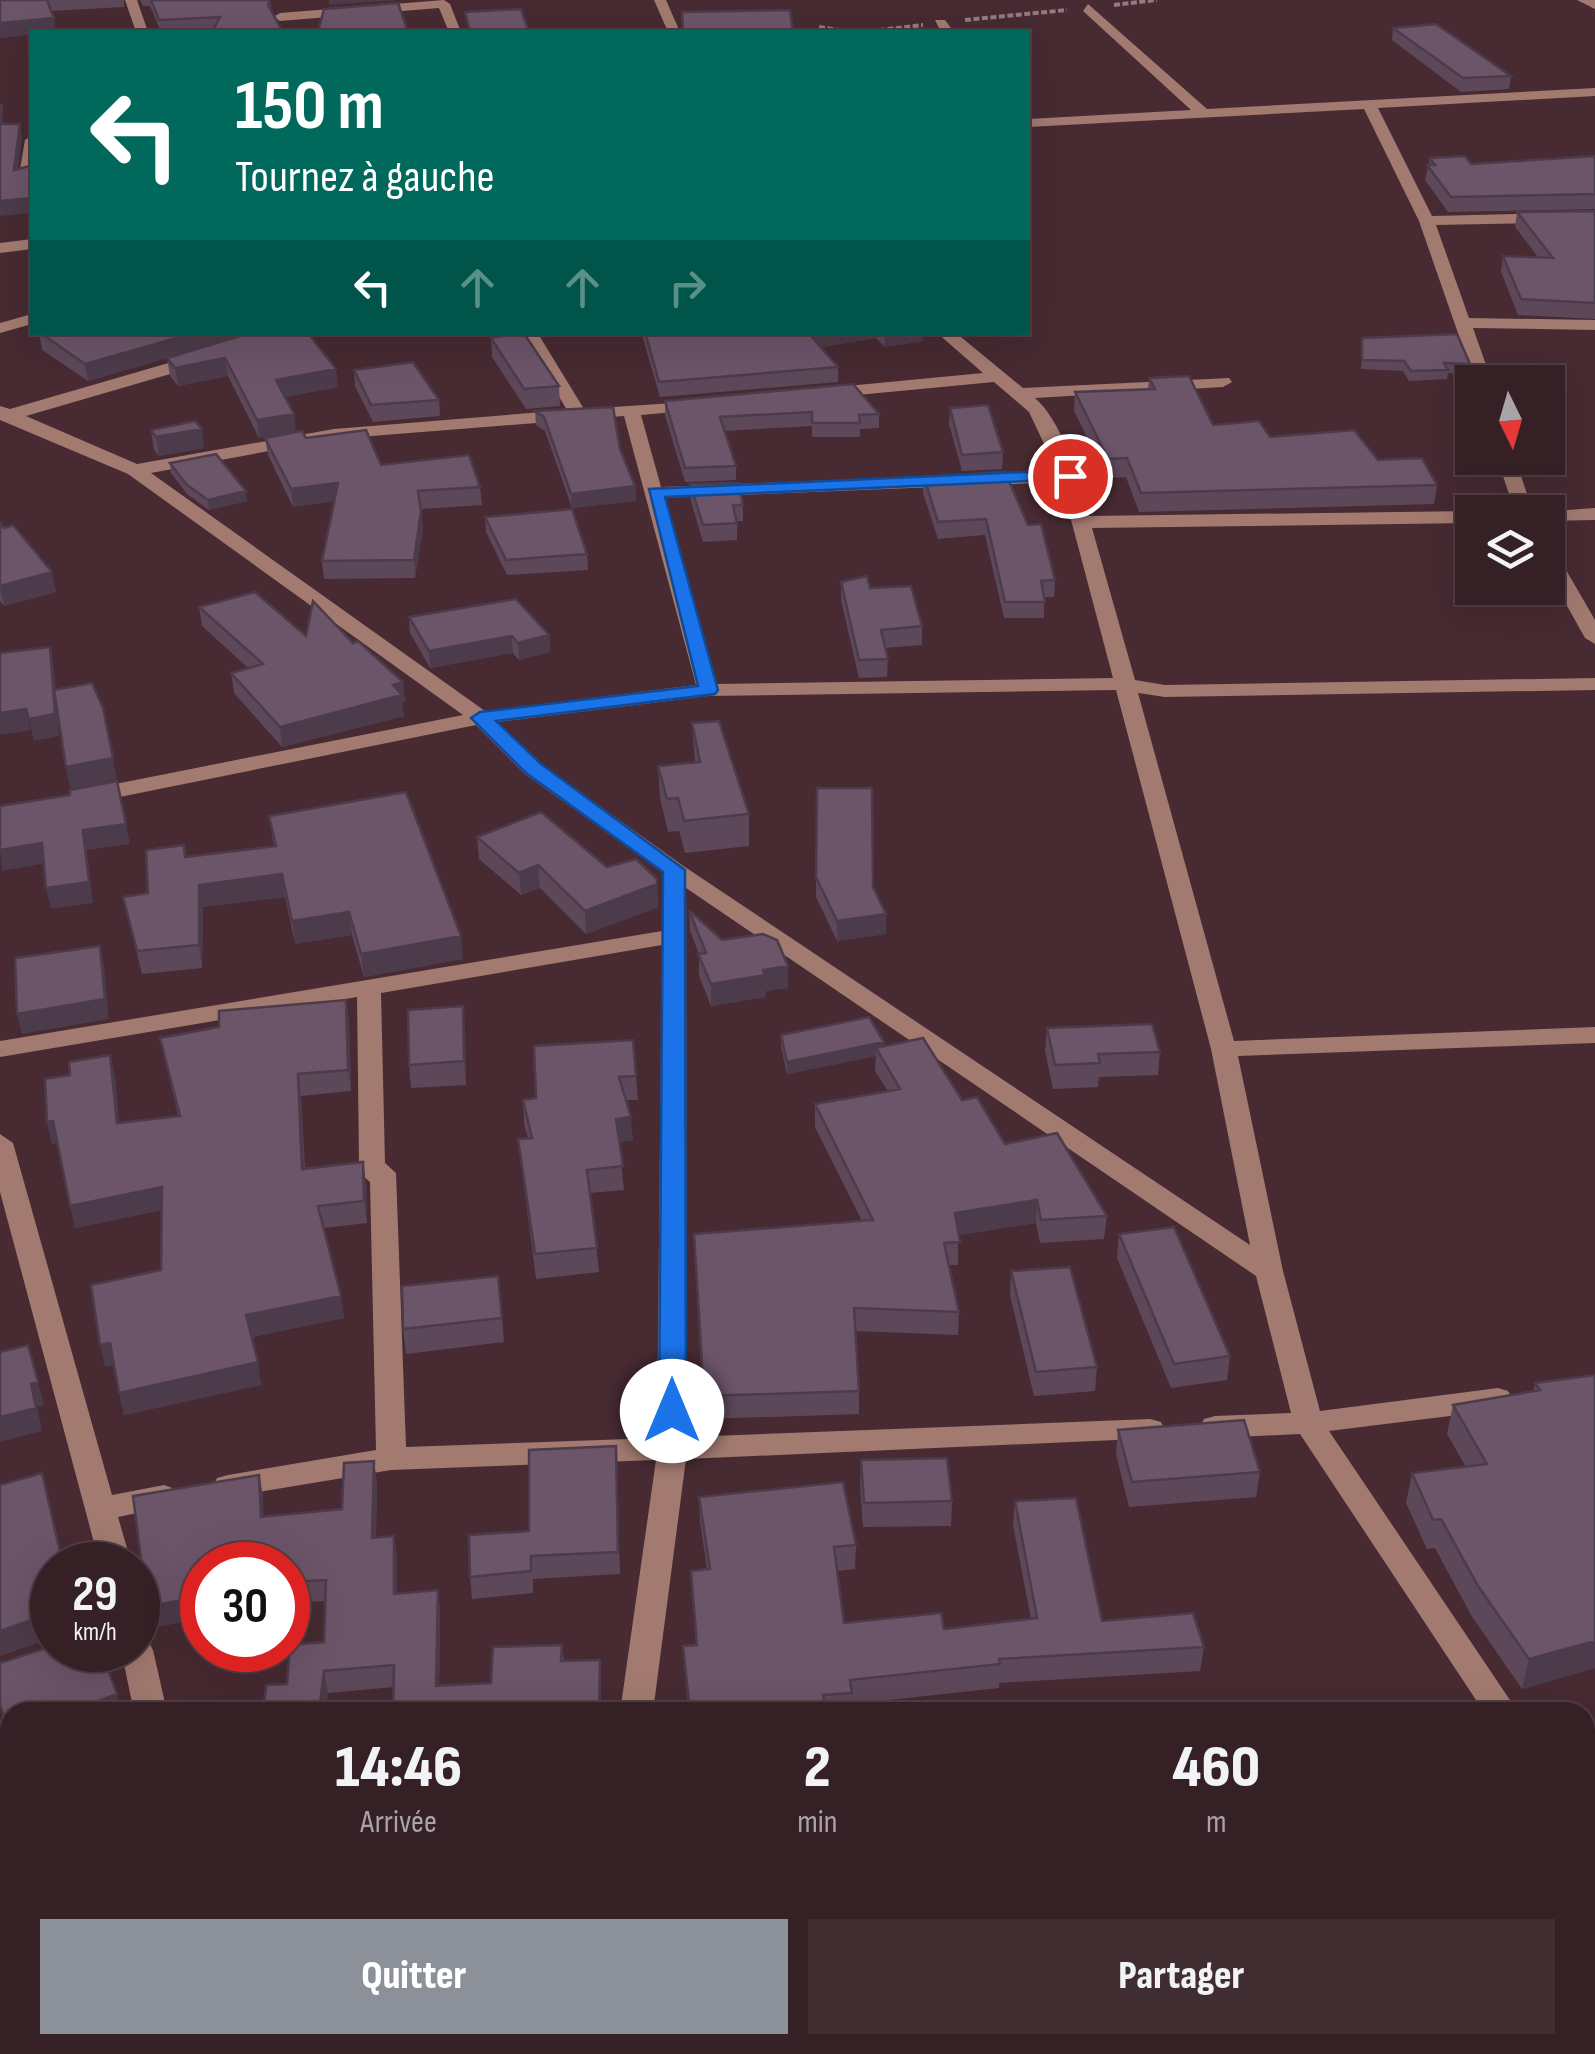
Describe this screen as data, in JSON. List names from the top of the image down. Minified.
{"north":"bottom","page":{"turn":["150 m","Tournez à gauche"],"speed":"29 km/h","limit":"30","eta":["14:46","Arrivée","2","min","460","m"],"buttons":["Quitter","Partager"]}}
